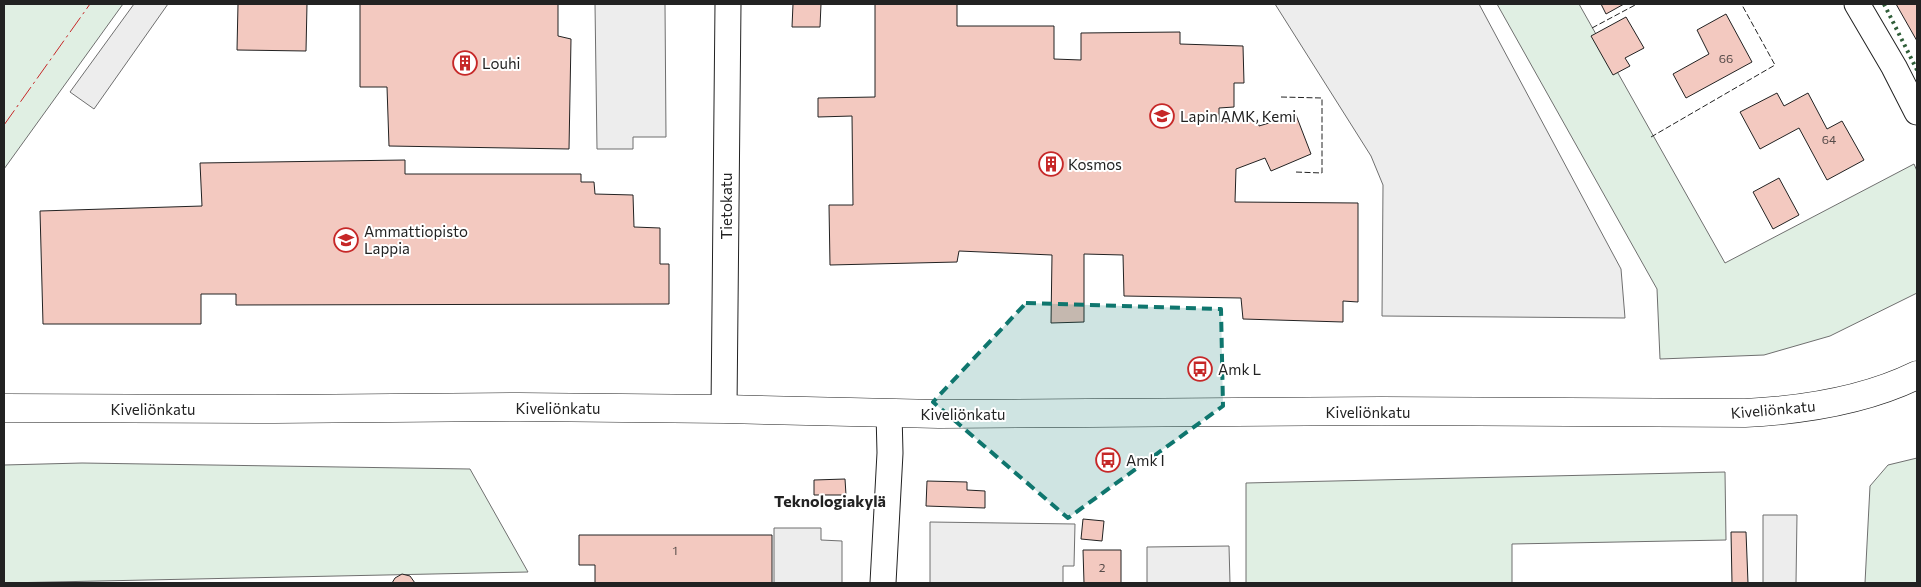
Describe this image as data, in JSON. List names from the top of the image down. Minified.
{"streets":{"main road":["Kiveliönkatu"],"street":["Tietokatu"]},"crossings":[["Tietokatu","Kiveliönkatu"]],"districts":["Teknologiakylä"],"places":{"building":["Louhi","Kosmos"],"school or university":["Lapin AMK, Kemi","Ammattiopisto Lappia"],"bus stop":["Amk L","Amk I"]},"house_numbers":["66","64","1","2"]}
